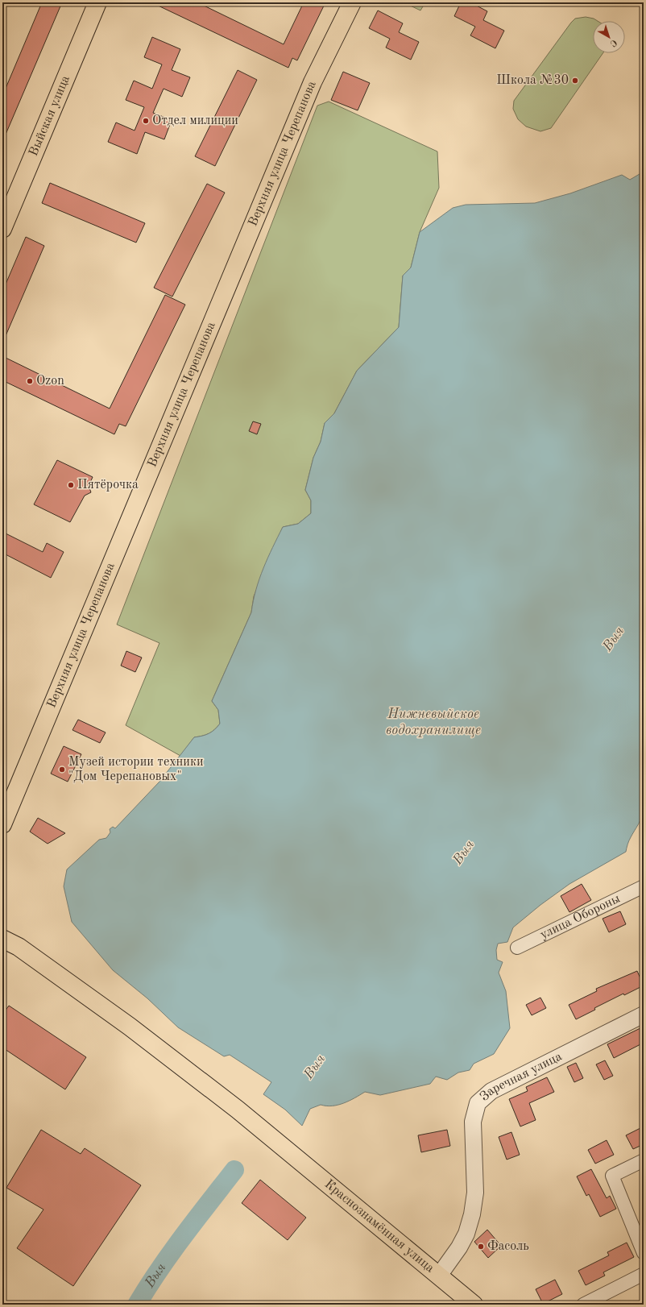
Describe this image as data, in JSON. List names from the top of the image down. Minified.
{"streets":{"main road":["Выйская улица","Верхняя улица Черепанова","Краснознамённая улица"],"street":["улица Обороны","Заречная улица"]},"crossings":[["Заречная улица","Краснознамённая улица"]],"water":["Выя","Нижневыйское водохранилище"],"places":["Школа №30","Отдел милиции","Ozon","Пятёрочка","Музей истории техники \"Дом Черепановых\"","Фасоль"],"north":"bottom right"}
